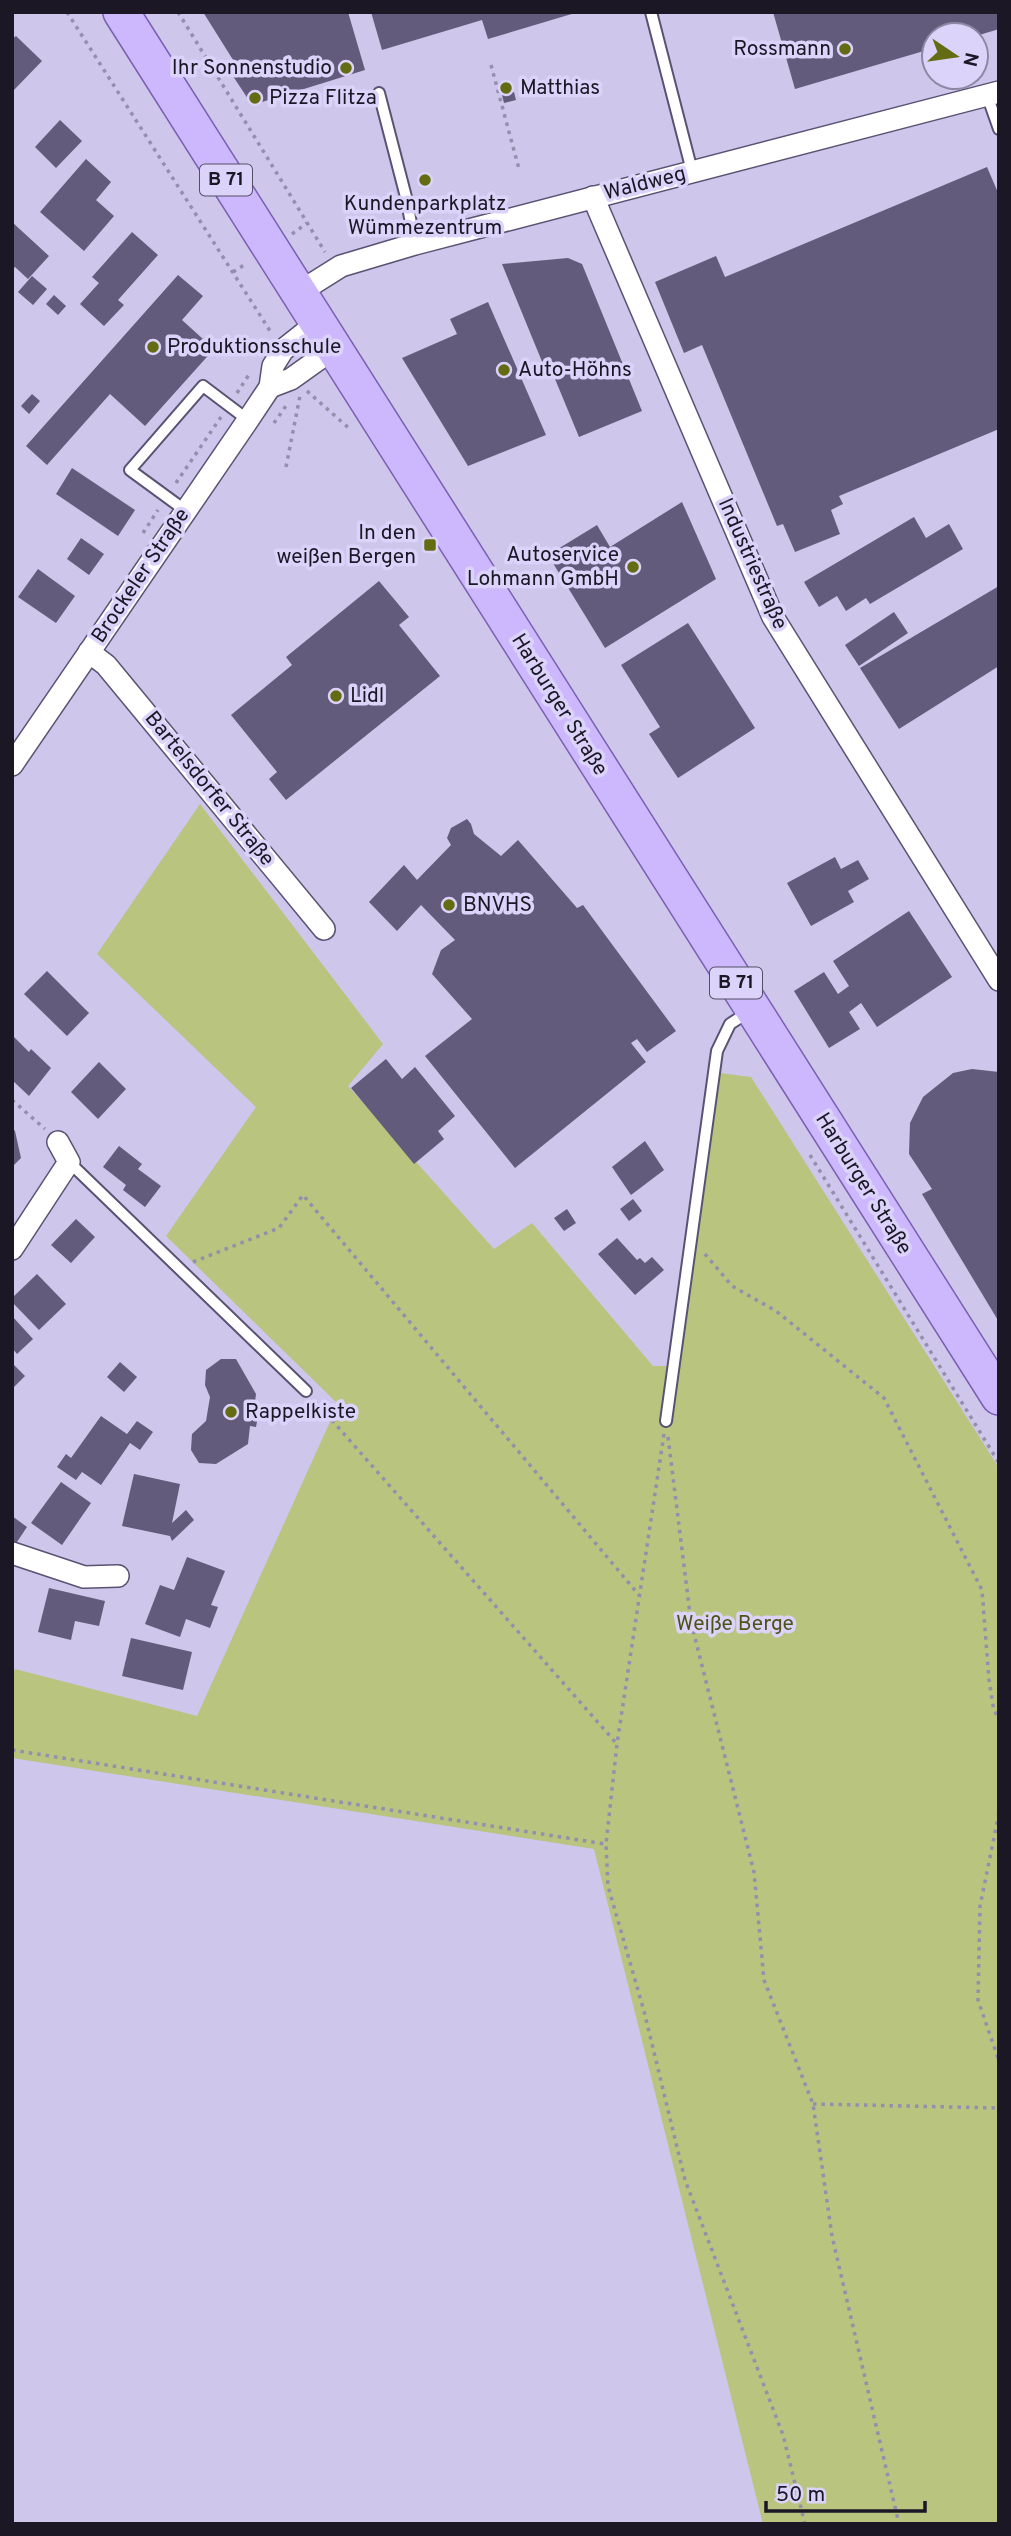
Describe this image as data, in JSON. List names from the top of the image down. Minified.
{"streets":{"main road":["B 71","Harburger Straße"],"street":["Waldweg","Industriestraße","Brockeler Straße","Bartelsdorfer Straße"]},"crossings":[["Waldweg","Industriestraße"],["Waldweg","Harburger Straße"],["Brockeler Straße","Harburger Straße"],["Brockeler Straße","Bartelsdorfer Straße"]],"parks":["Weiße Berge"],"places":{"other":["Rossmann","Ihr Sonnenstudio","Matthias","Pizza Flitza","Kundenparkplatz Wümmezentrum","Produktionsschule","Auto-Höhns","Autoservice Lohmann GmbH","Lidl","BNVHS","Rappelkiste"],"transit":["In den weißen Bergen"]},"scale_bar":"50 m","north":"right"}
